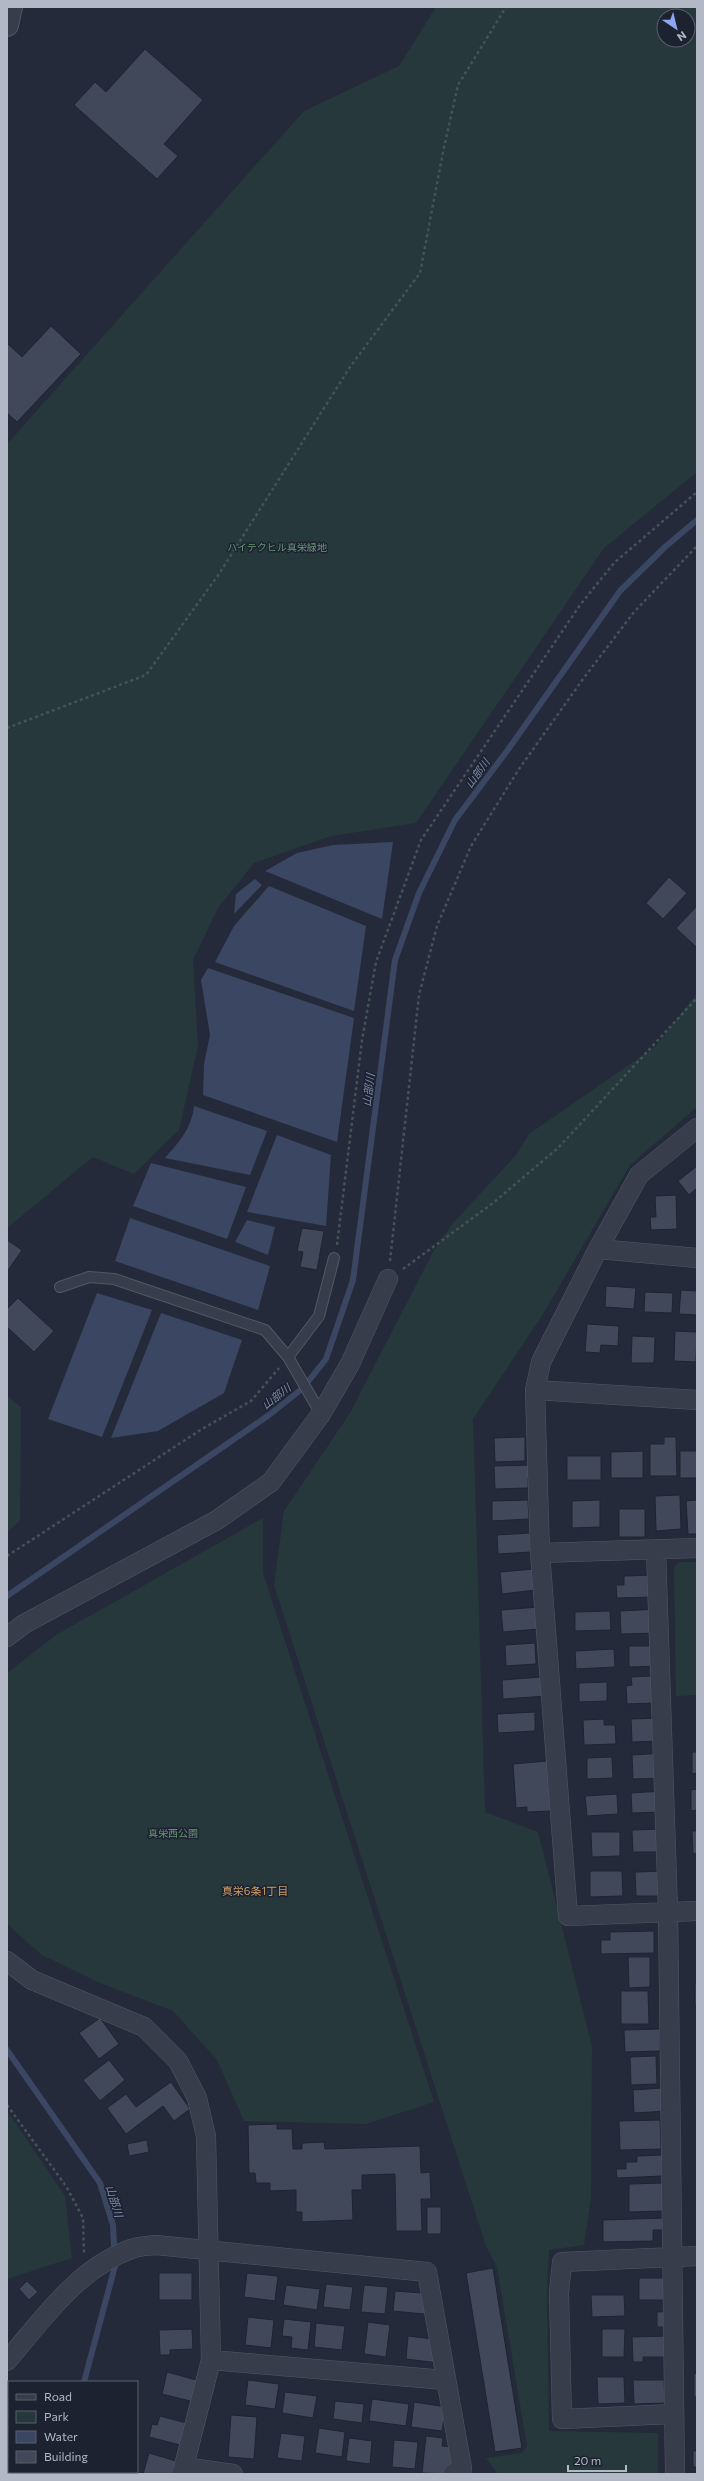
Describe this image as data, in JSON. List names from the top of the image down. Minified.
{"districts":["真栄6条1丁目"],"water":["山部川"],"parks":["ハイテクヒル真栄緑地","真栄西公園"],"legend":["Road","Park","Water","Building"],"scale_bar":"20 m","north":"bottom right"}
